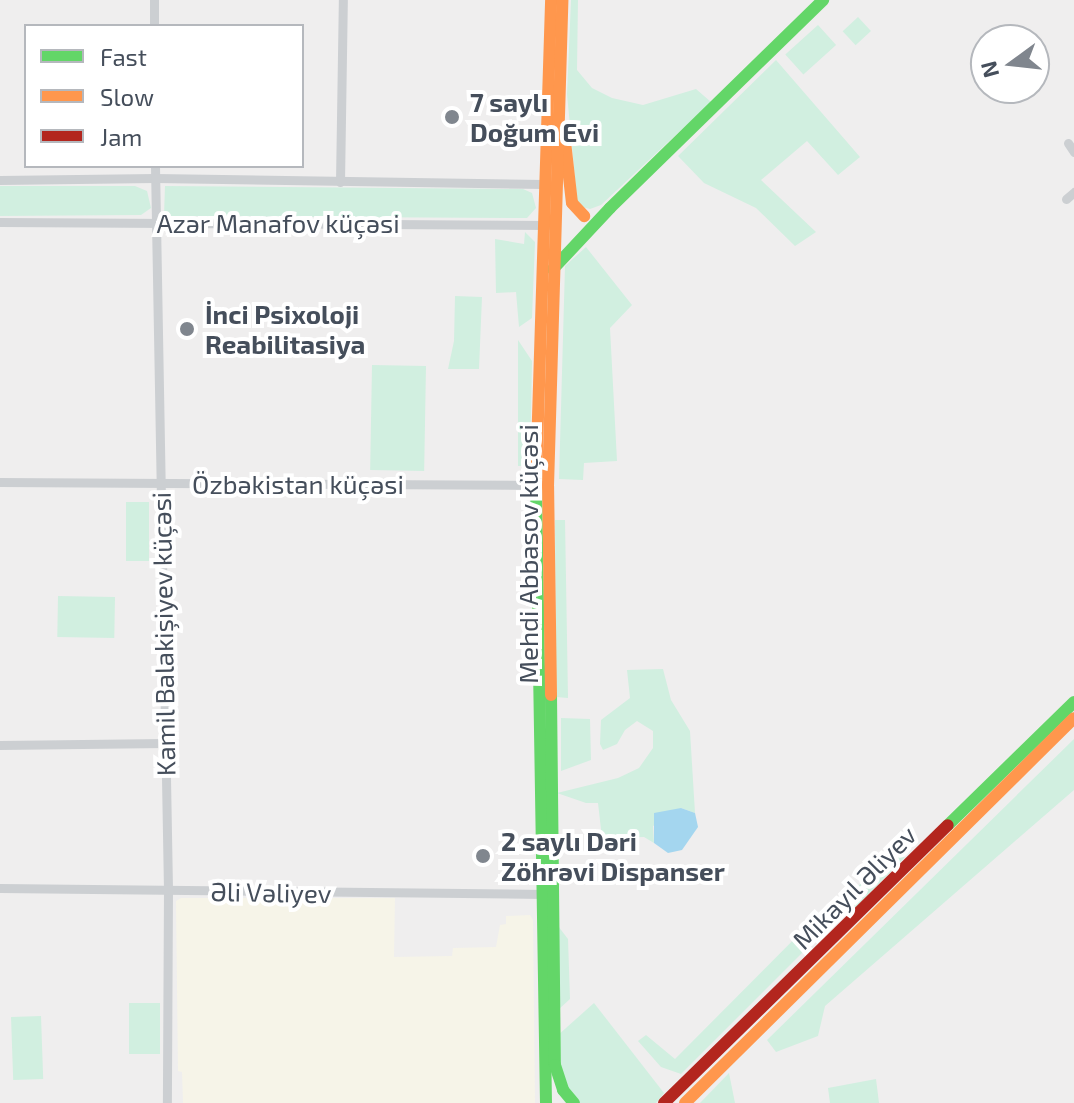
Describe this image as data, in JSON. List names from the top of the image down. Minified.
{"streets":{"street":["Azər Manafov küçəsi","Özbəkistan küçəsi","Mehdi Abbasov küçəsi","Kamil Balakişiyev küçəsi","Mikayıl Əliyev","Əli Vəliyev"]},"crossings":[["Azər Manafov küçəsi","Mehdi Abbasov küçəsi"],["Azər Manafov küçəsi","Kamil Balakişiyev küçəsi"],["Özbəkistan küçəsi","Mehdi Abbasov küçəsi"],["Özbəkistan küçəsi","Kamil Balakişiyev küçəsi"],["Mehdi Abbasov küçəsi","Əli Vəliyev"],["Kamil Balakişiyev küçəsi","Əli Vəliyev"]],"places":["7 saylı Doğum Evi","İnci Psixoloji Reabilitasiya","2 saylı Dəri Zöhrəvi Dispanser"],"legend":["Fast","Slow","Jam"],"north":"left"}
